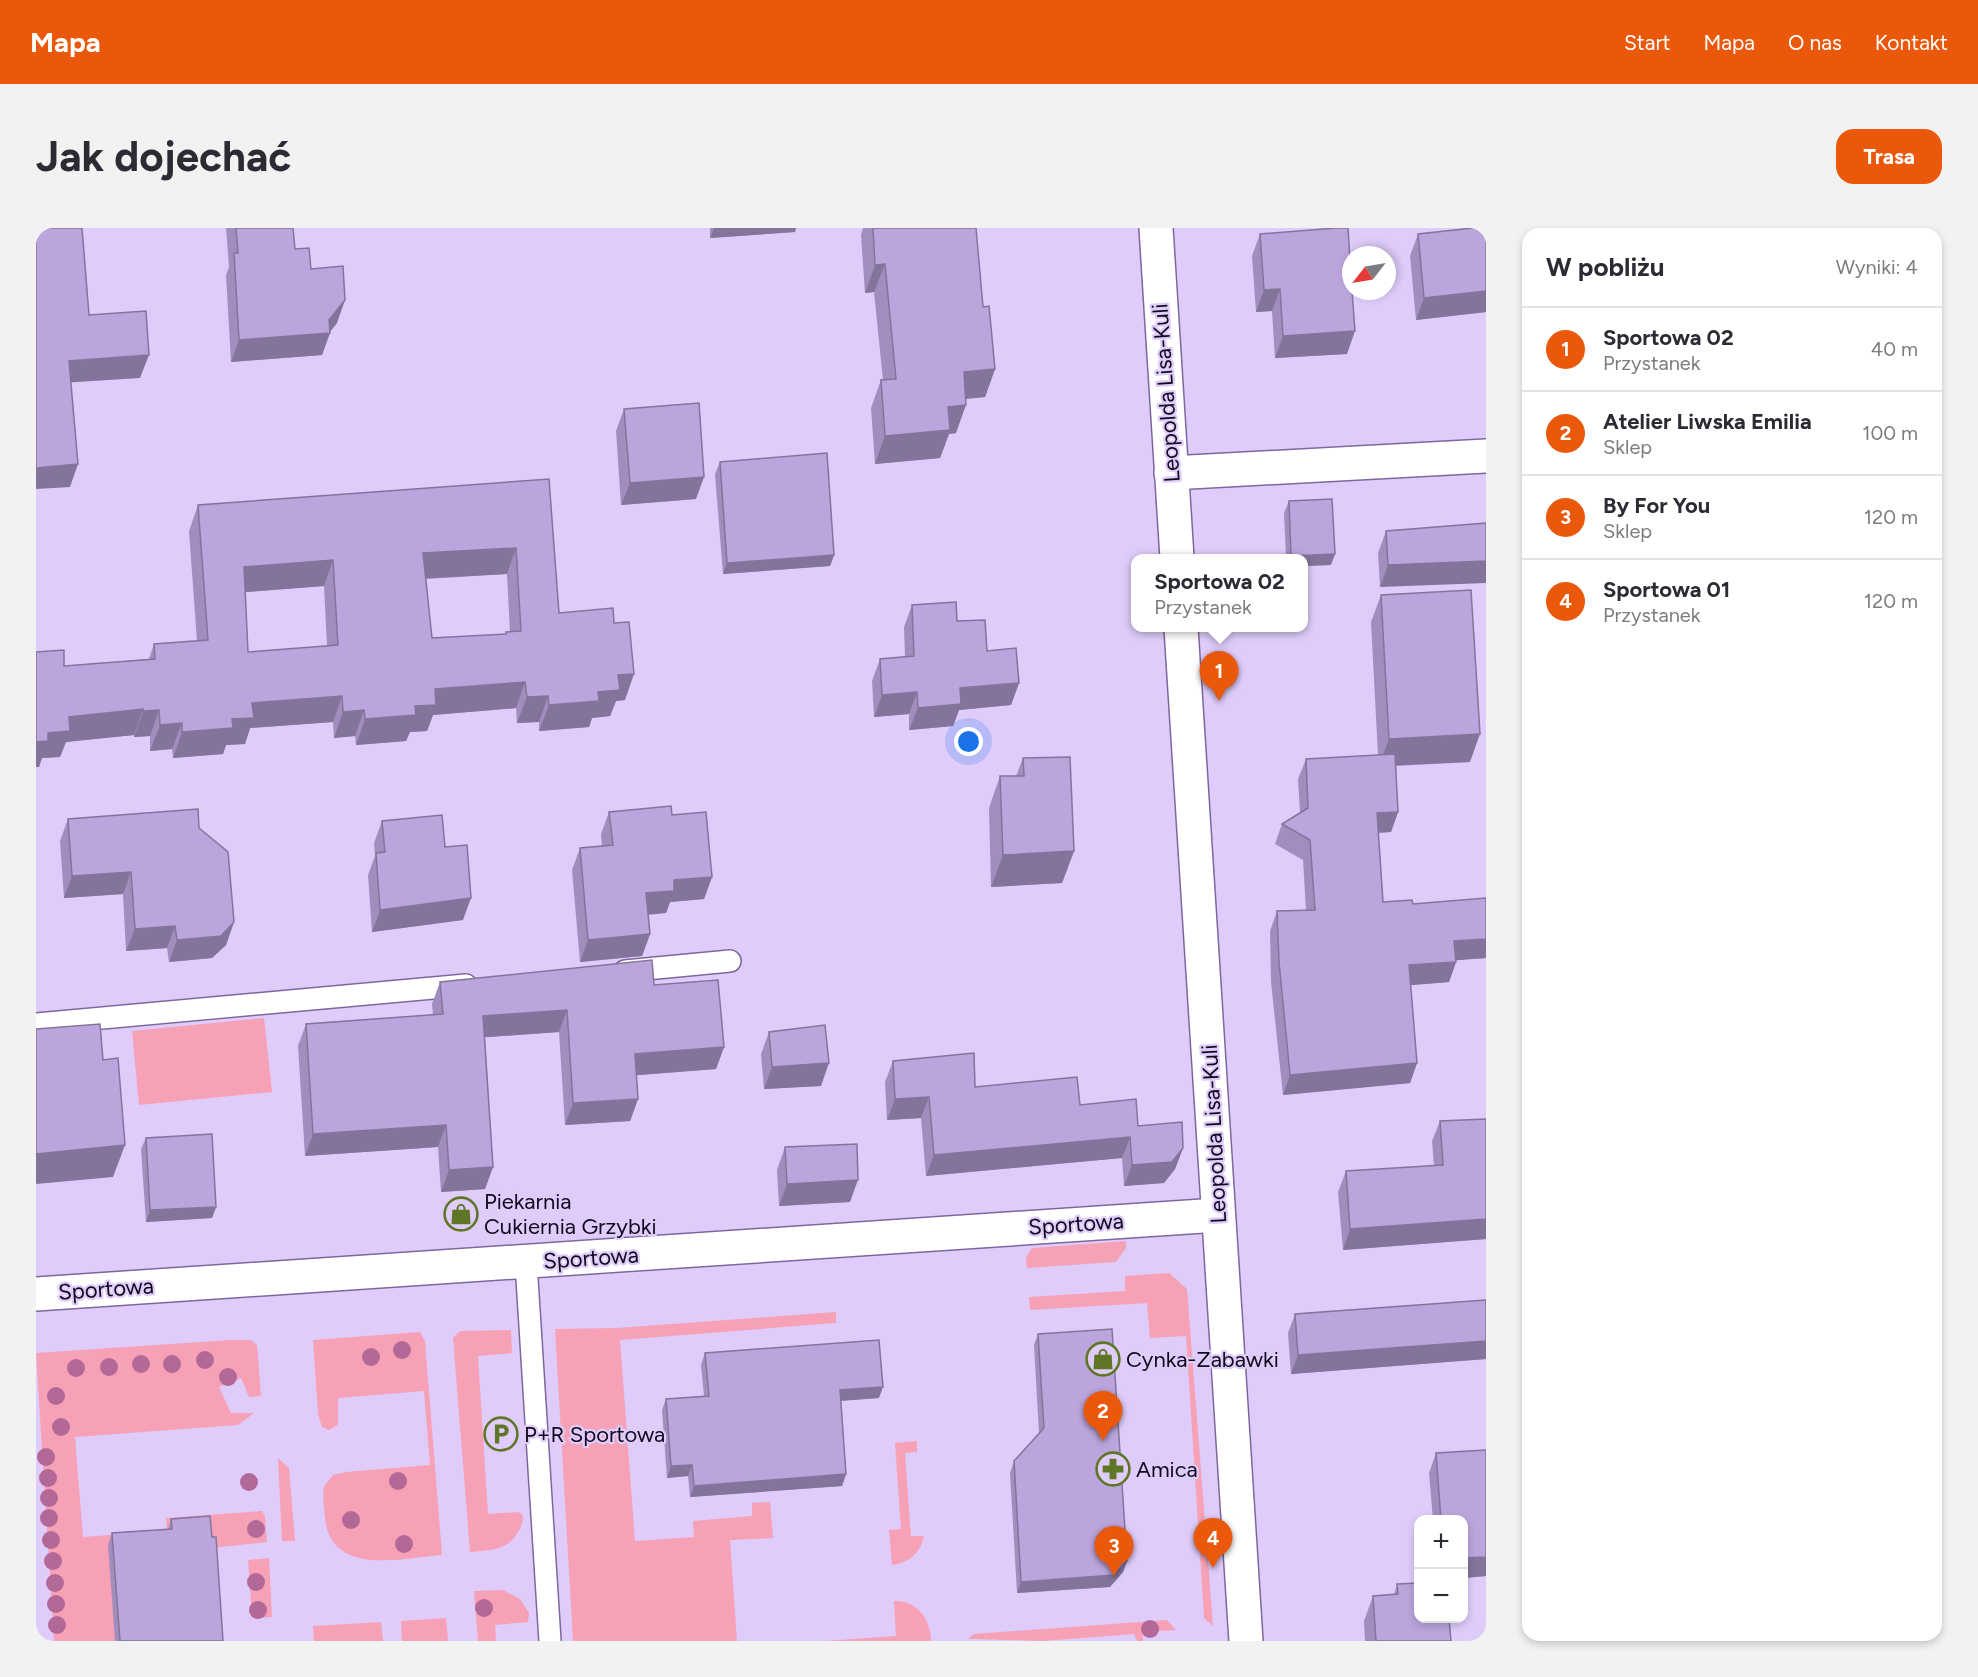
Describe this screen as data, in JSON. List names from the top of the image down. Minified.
{"streets":{"street":["Leopolda Lisa-Kuli","Sportowa"]},"crossings":[["Leopolda Lisa-Kuli","Sportowa"]],"places":{"shop":["Piekarnia Cukiernia Grzybki","Cynka-Zabawki"],"parking":["P+R Sportowa"],"pharmacy":["Amica"]},"north":"bottom left","page":{"header":"Mapa","nav":["Start","Mapa","O nas","Kontakt"],"buttons":"Trasa","title":"Jak dojechać","heading":["W pobliżu","Wyniki: 4"],"list":[{"mark":"1","name":"Sportowa 02","note":"Przystanek","value":"40 m"},{"mark":"2","name":"Atelier Liwska Emilia","note":"Sklep","value":"100 m"},{"mark":"3","name":"By For You","note":"Sklep","value":"120 m"},{"mark":"4","name":"Sportowa 01","note":"Przystanek","value":"120 m"}],"popup":["Sportowa 02","Przystanek"],"pins":["1","2","4","3"],"map_buttons":["+","−"]}}
